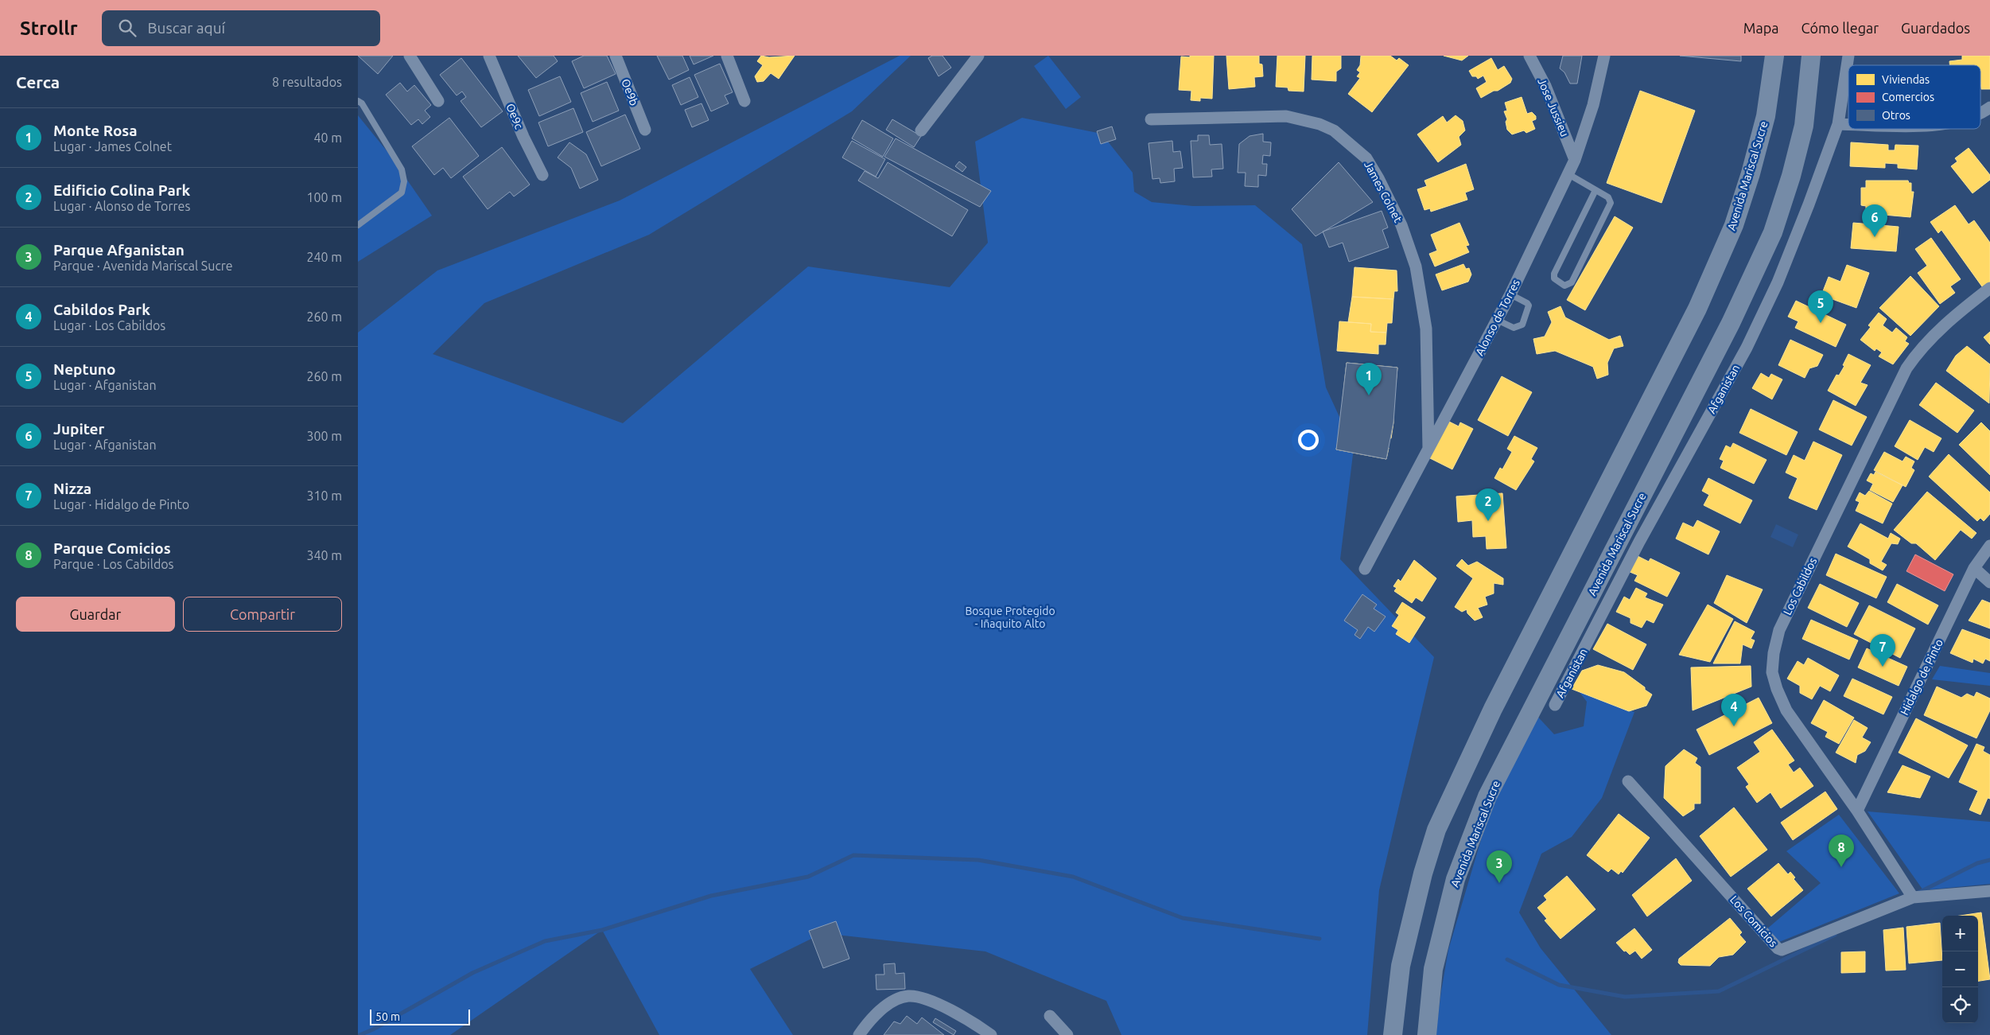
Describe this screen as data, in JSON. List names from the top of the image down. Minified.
{"streets":{"main road":["Avenida Mariscal Sucre"],"street":["Oe9b","Jose Jussieu","Oe9c","James Colnet","Alonso de Torres","Afganistan","Los Cabildos","Hidalgo de Pinto","Los Comicios"]},"crossings":[["Jose Jussieu","Alonso de Torres"],["James Colnet","Alonso de Torres"],["Los Cabildos","Hidalgo de Pinto"],["Los Cabildos","Los Comicios"]],"parks":["Bosque Protegido - Iñaquito Alto"],"legend":["Viviendas","Comercios","Otros"],"scale_bar":"50 m","page":{"header":"Strollr","search":"Buscar aquí","nav":["Mapa","Cómo llegar","Guardados"],"heading":["Cerca","8 resultados"],"list":[{"mark":"1","name":"Monte Rosa","note":"Lugar · James Colnet","value":"40 m"},{"mark":"2","name":"Edificio Colina Park","note":"Lugar · Alonso de Torres","value":"100 m"},{"mark":"3","name":"Parque Afganistan","note":"Parque · Avenida Mariscal Sucre","value":"240 m"},{"mark":"4","name":"Cabildos Park","note":"Lugar · Los Cabildos","value":"260 m"},{"mark":"5","name":"Neptuno","note":"Lugar · Afganistan","value":"260 m"},{"mark":"6","name":"Jupiter","note":"Lugar · Afganistan","value":"300 m"},{"mark":"7","name":"Nizza","note":"Lugar · Hidalgo de Pinto","value":"310 m"},{"mark":"8","name":"Parque Comicios","note":"Parque · Los Cabildos","value":"340 m"}],"pins":["6","5","1","2","7","4","8","3"],"buttons":["Guardar","Compartir"],"map_buttons":["+","−"],"scale":"50 m"}}
